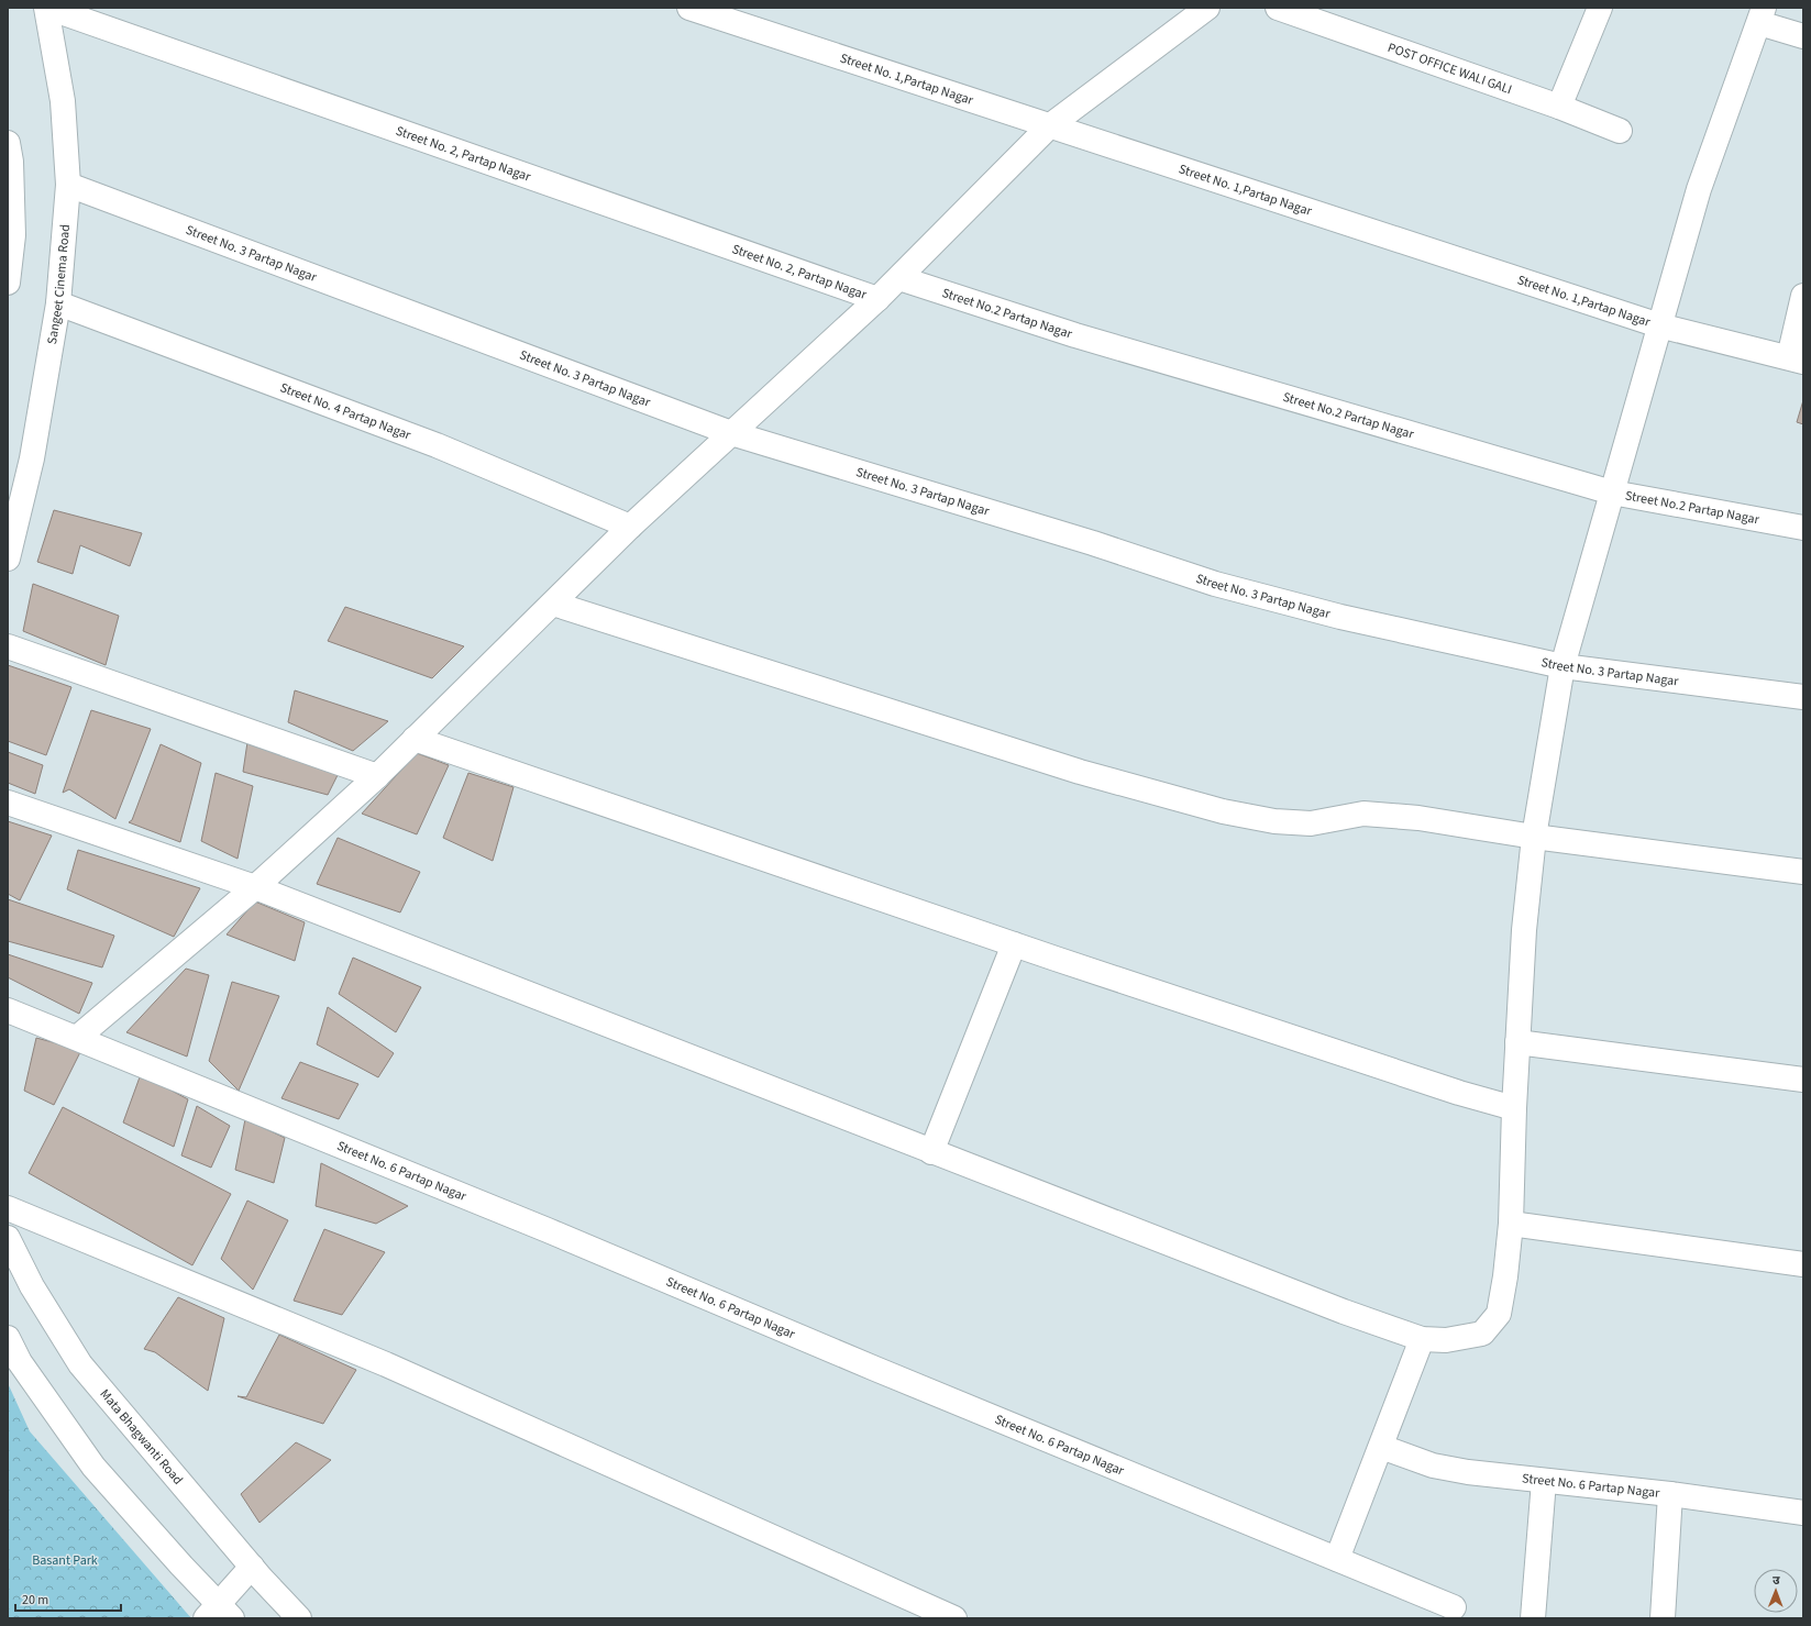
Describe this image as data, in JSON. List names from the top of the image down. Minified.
{"streets":{"street":["POST OFFICE WALI GALI","Street No. 1,Partap Nagar","Street No. 2, Partap Nagar","Street No. 3 Partap Nagar","Sangeet Cinema Road","Street No.2 Partap Nagar","Street No. 4 Partap Nagar","Street No. 6 Partap Nagar","Mata Bhagwanti Road"]},"crossings":[["Street No. 2, Partap Nagar","Sangeet Cinema Road"],["Street No. 3 Partap Nagar","Sangeet Cinema Road"],["Sangeet Cinema Road","Street No. 4 Partap Nagar"]],"parks":["Basant Park"],"scale_bar":"20 m","north":"top"}
